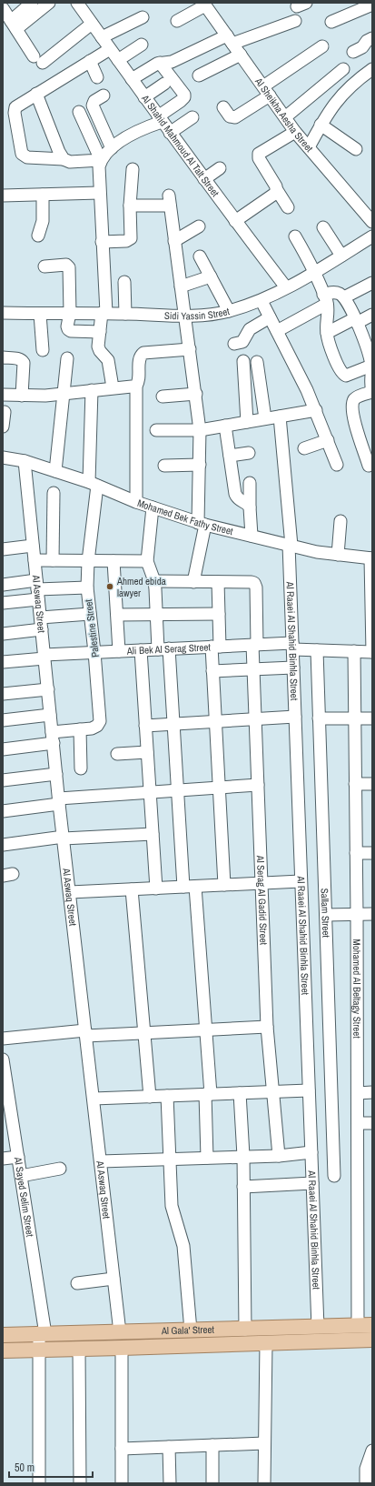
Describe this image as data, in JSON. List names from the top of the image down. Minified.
{"streets":{"main road":["Al Gala' Street"],"street":["Al Sheikha Aesha Street","Al Shahid Mahmoud Al Talt Street","Sidi Yassin Street","Mohamed Bek Fathy Street","Al Aswaq Street","Palestine Street","Al Raaei Al Shahid Binhla Street","Ali Bek Al Serag Street","Al Serag Al Gadid Street","Sallam Street","Mohamed Al Beltagy Street","Al Sayed Selim Street"]},"crossings":[["Al Shahid Mahmoud Al Talt Street","Sidi Yassin Street"],["Mohamed Bek Fathy Street","Al Aswaq Street"],["Mohamed Bek Fathy Street","Palestine Street"],["Mohamed Bek Fathy Street","Al Raaei Al Shahid Binhla Street"],["Al Aswaq Street","Palestine Street"],["Al Aswaq Street","Ali Bek Al Serag Street"],["Al Aswaq Street","Al Gala' Street"],["Palestine Street","Ali Bek Al Serag Street"],["Al Raaei Al Shahid Binhla Street","Ali Bek Al Serag Street"],["Al Raaei Al Shahid Binhla Street","Al Gala' Street"],["Ali Bek Al Serag Street","Al Serag Al Gadid Street"],["Ali Bek Al Serag Street","Sallam Street"],["Ali Bek Al Serag Street","Mohamed Al Beltagy Street"],["Mohamed Al Beltagy Street","Al Gala' Street"],["Al Sayed Selim Street","Al Gala' Street"]],"places":["Ahmed ebida lawyer"],"scale_bar":"50 m"}
